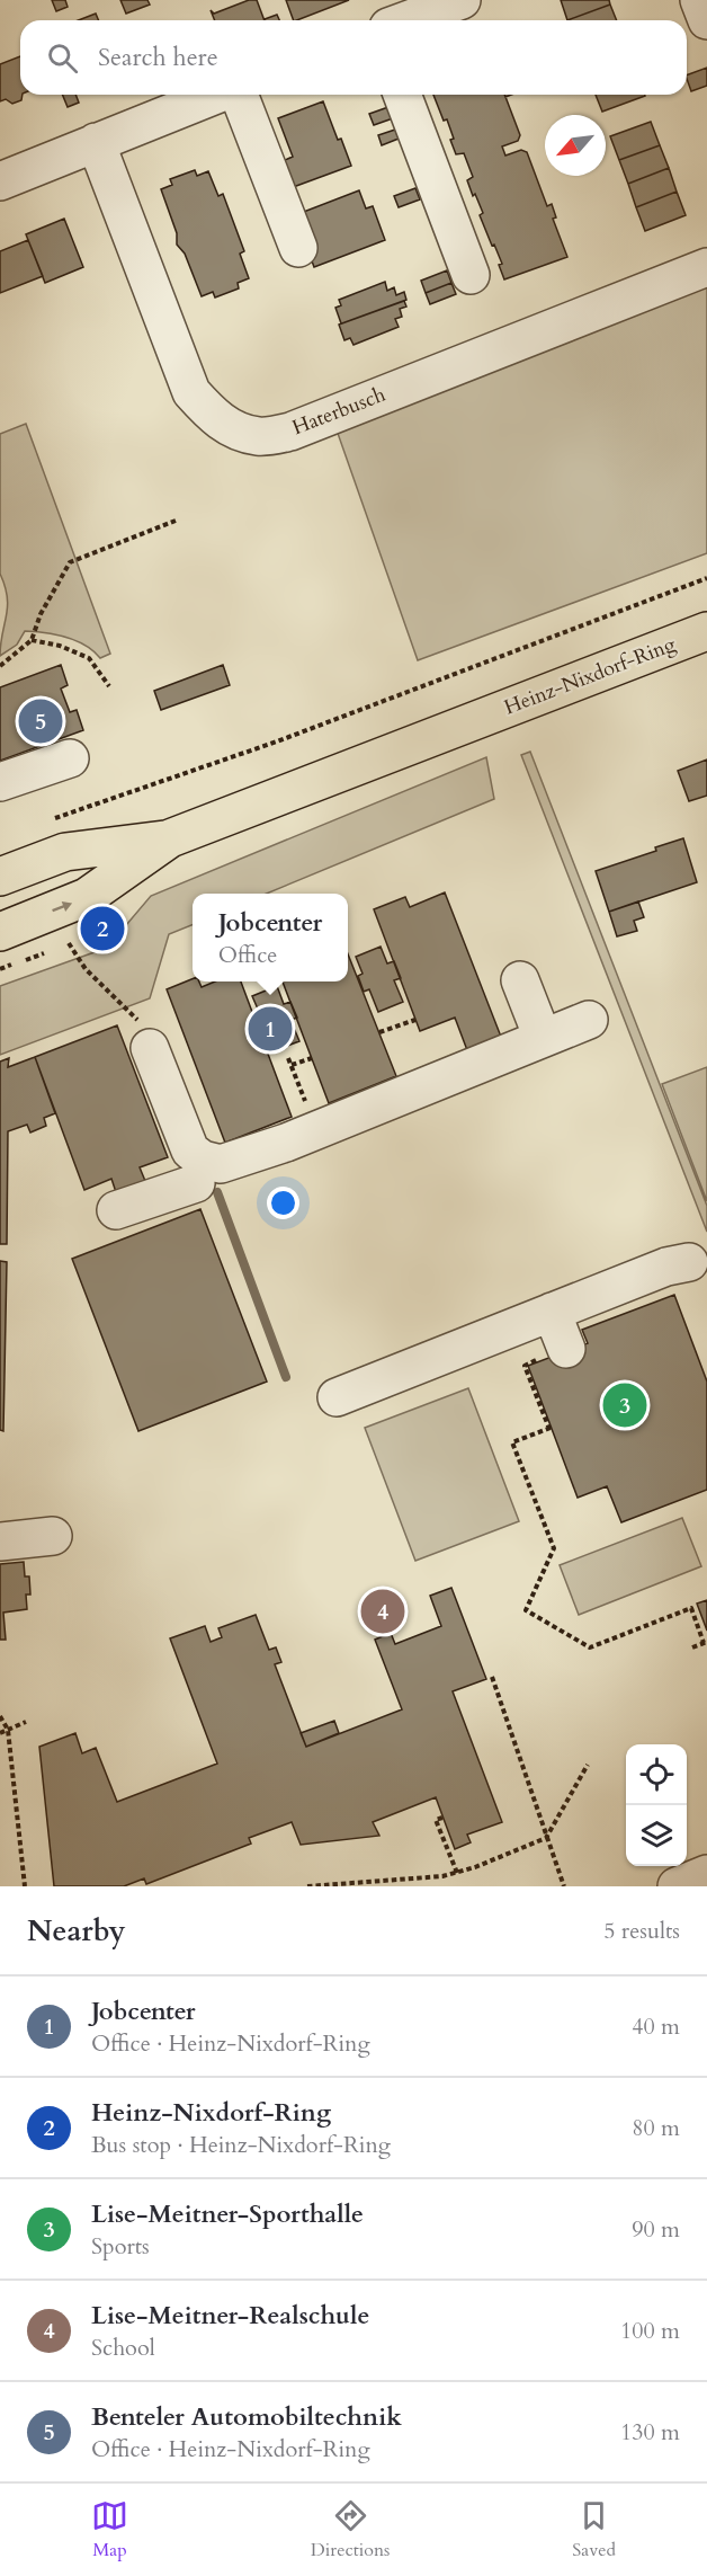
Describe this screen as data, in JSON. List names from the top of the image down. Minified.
{"streets":{"main road":["Heinz-Nixdorf-Ring"],"street":["Haterbusch"]},"north":"bottom left","page":{"search":"Search here","pins":["5","2","1","3","4"],"popup":["Jobcenter","Office"],"heading":["Nearby","5 results"],"list":[{"mark":"1","name":"Jobcenter","note":"Office · Heinz-Nixdorf-Ring","value":"40 m"},{"mark":"2","name":"Heinz-Nixdorf-Ring","note":"Bus stop · Heinz-Nixdorf-Ring","value":"80 m"},{"mark":"3","name":"Lise-Meitner-Sporthalle","note":"Sports","value":"90 m"},{"mark":"4","name":"Lise-Meitner-Realschule","note":"School","value":"100 m"},{"mark":"5","name":"Benteler Automobiltechnik","note":"Office · Heinz-Nixdorf-Ring","value":"130 m"}],"nav":["Map","Directions","Saved"]}}
